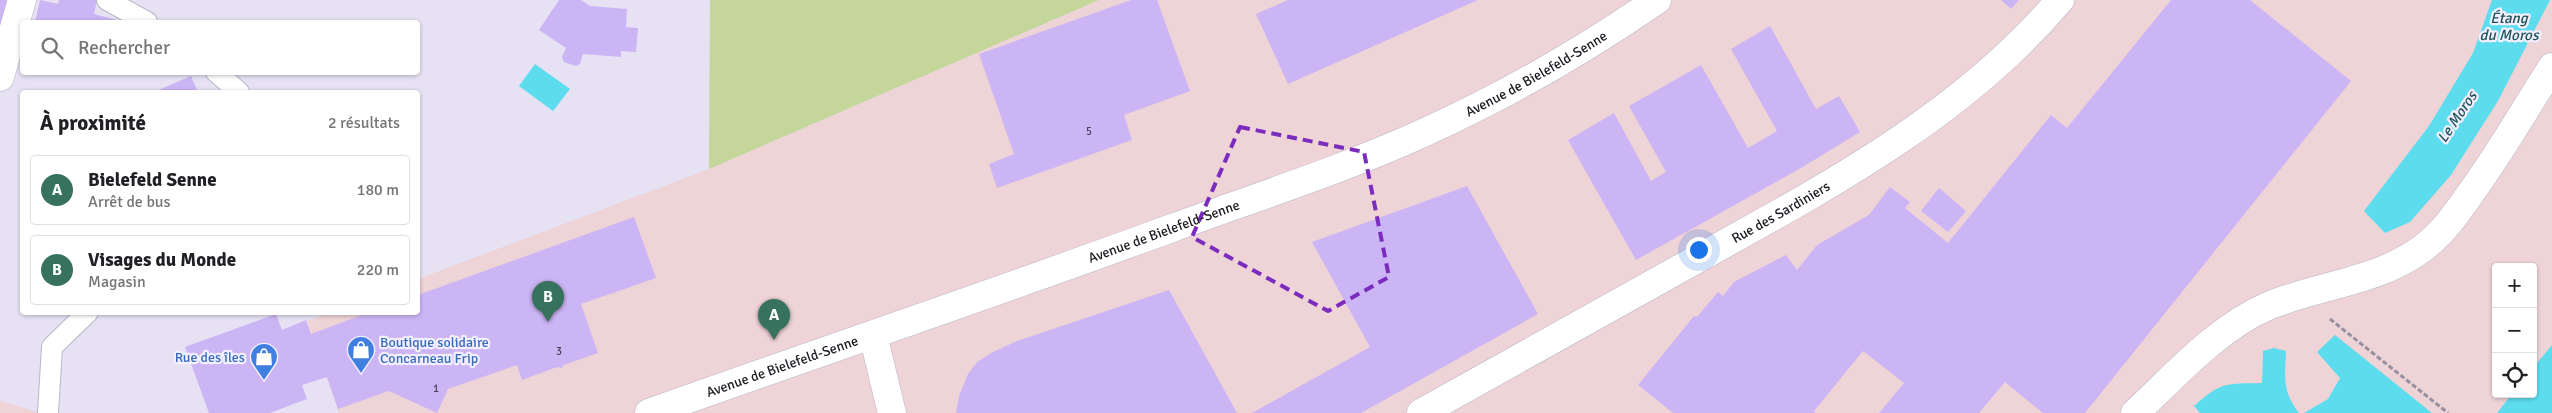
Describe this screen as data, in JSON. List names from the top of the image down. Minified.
{"streets":{"street":["Avenue de Bielefeld-Senne","Rue des Sardiniers"]},"water":["Étang du Moros","Le Moros"],"places":{"shop":["Boutique solidaire Concarneau Frip","Rue des îles"]},"house_numbers":["5","3","1"],"page":{"search":"Rechercher","heading":["À proximité","2 résultats"],"list":[{"mark":"A","name":"Bielefeld Senne","note":"Arrêt de bus","value":"180 m"},{"mark":"B","name":"Visages du Monde","note":"Magasin","value":"220 m"}],"map_buttons":["+","−"],"pins":["B","A"]}}
